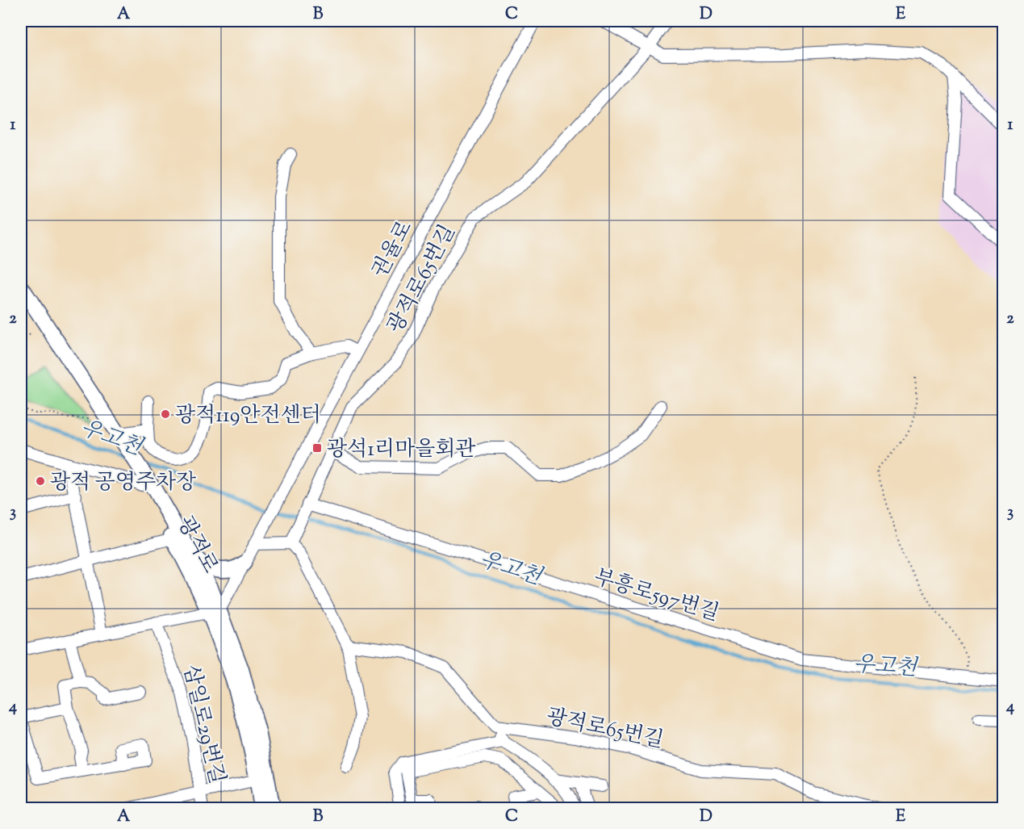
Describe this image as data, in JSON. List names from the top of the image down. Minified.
{"streets":{"main road":["광적로"],"street":["권율로","광적로65번길","부흥로597번길","삼일로29번길"]},"crossings":[["광적로65번길","부흥로597번길"]],"water":["우고천"],"places":{"other":["광적119안전센터","광적 공영주차장"],"transit":["광석1리마을회관"]},"grid":{"columns":["A","B","C","D","E"],"rows":["1","2","3","4"]}}
